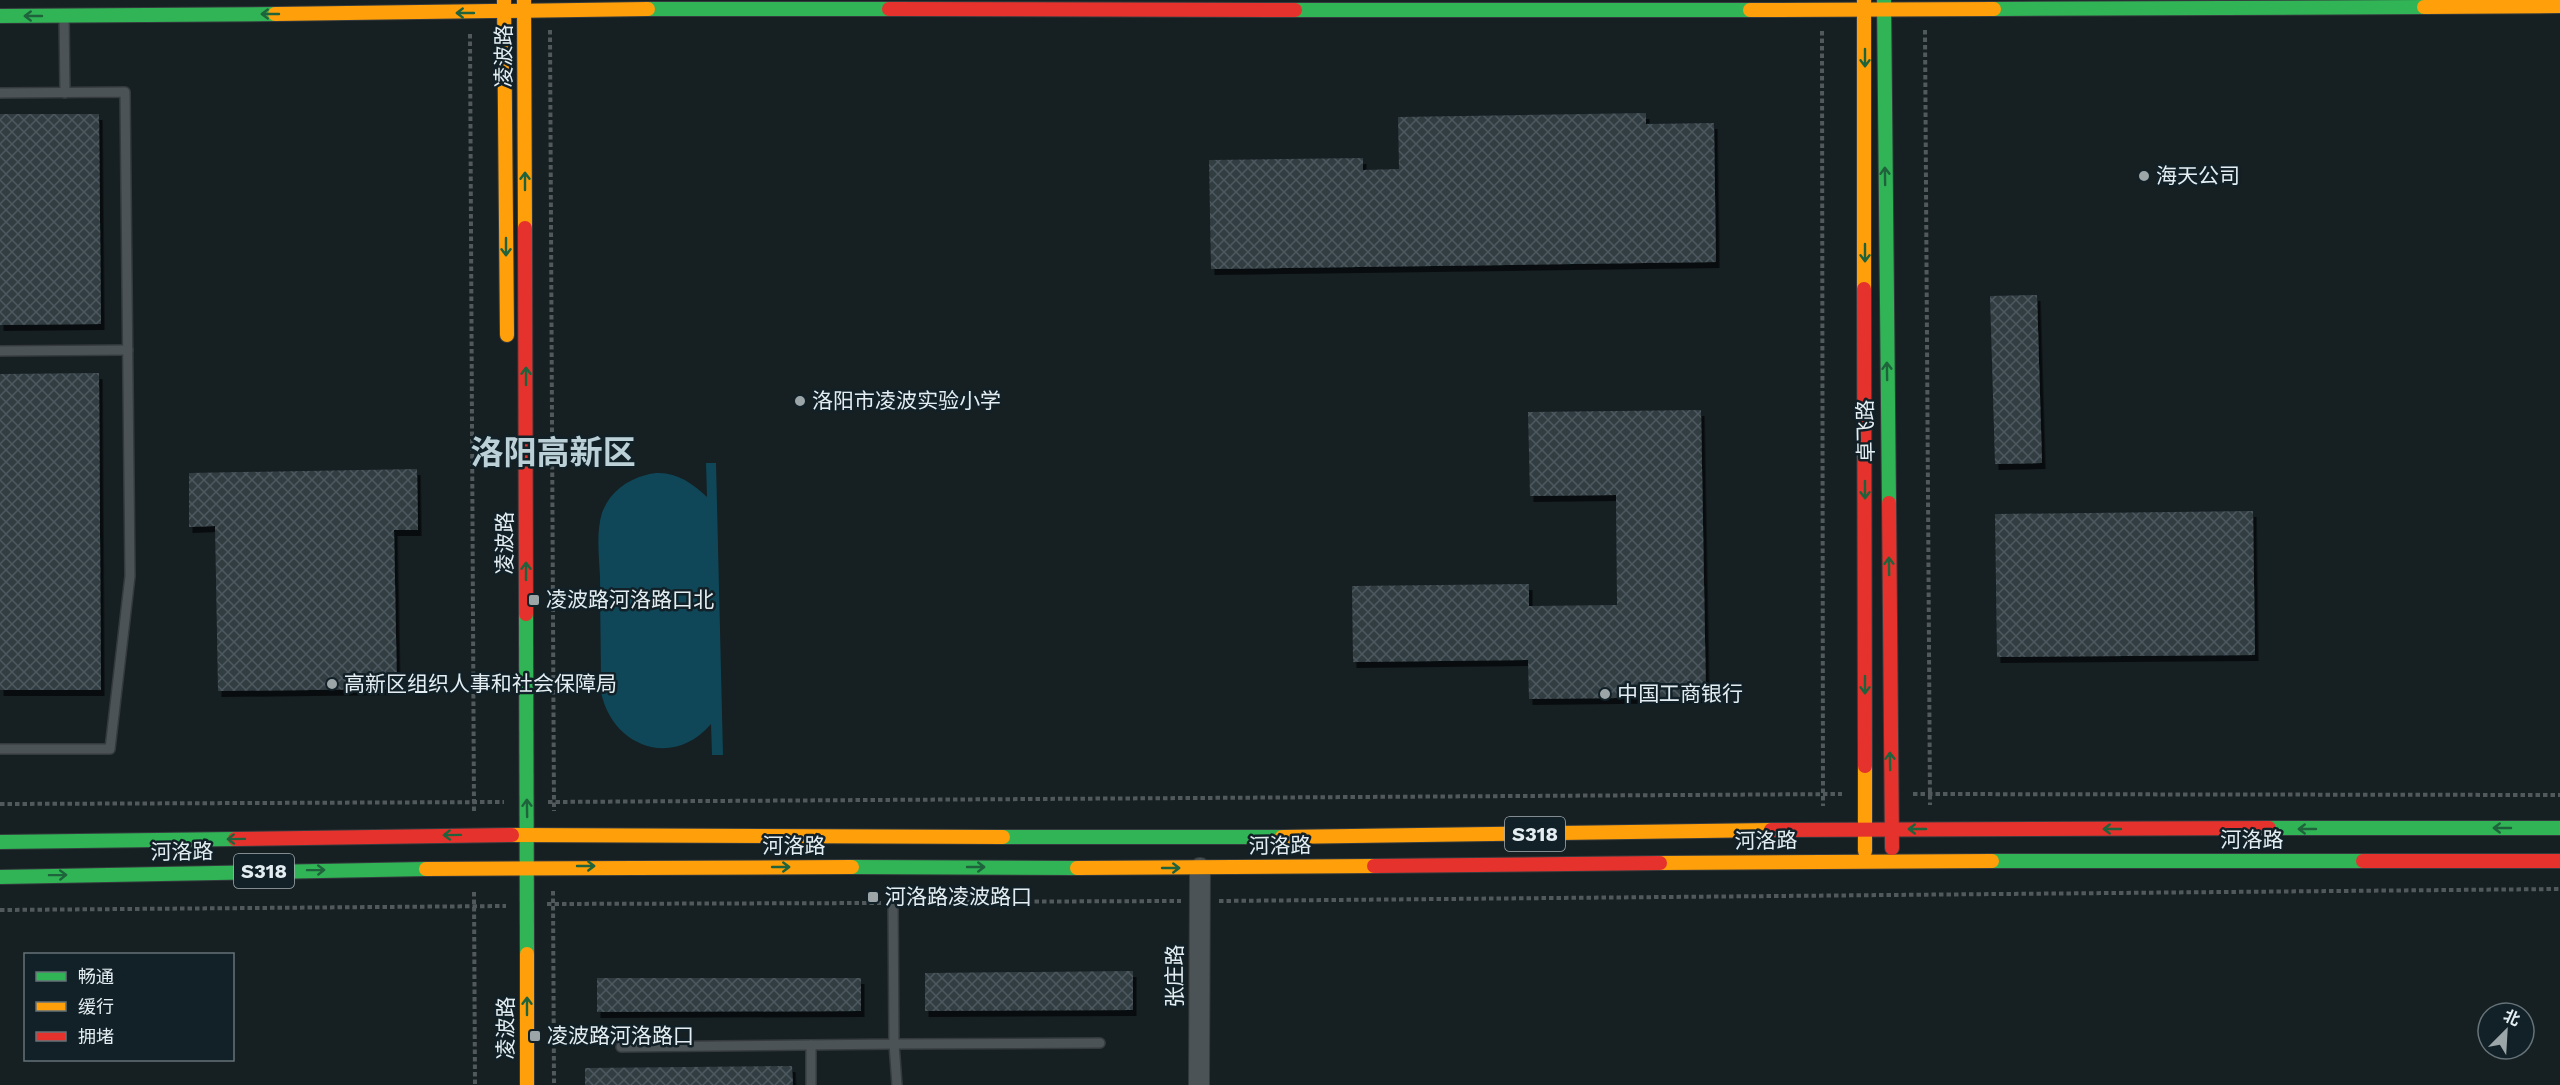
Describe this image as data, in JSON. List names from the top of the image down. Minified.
{"streets":{"street":["凌波路","卓飞路","S318","河洛路","张庄路"]},"crossings":[["凌波路","河洛路"],["卓飞路","河洛路"],["河洛路","张庄路"]],"districts":["洛阳高新区"],"places":{"other":["海天公司","洛阳市凌波实验小学","高新区组织人事和社会保障局","中国工商银行"],"transit":["凌波路河洛路口北","河洛路凌波路口","凌波路河洛路口"]},"legend":["畅通","缓行","拥堵"],"north":"top right"}
